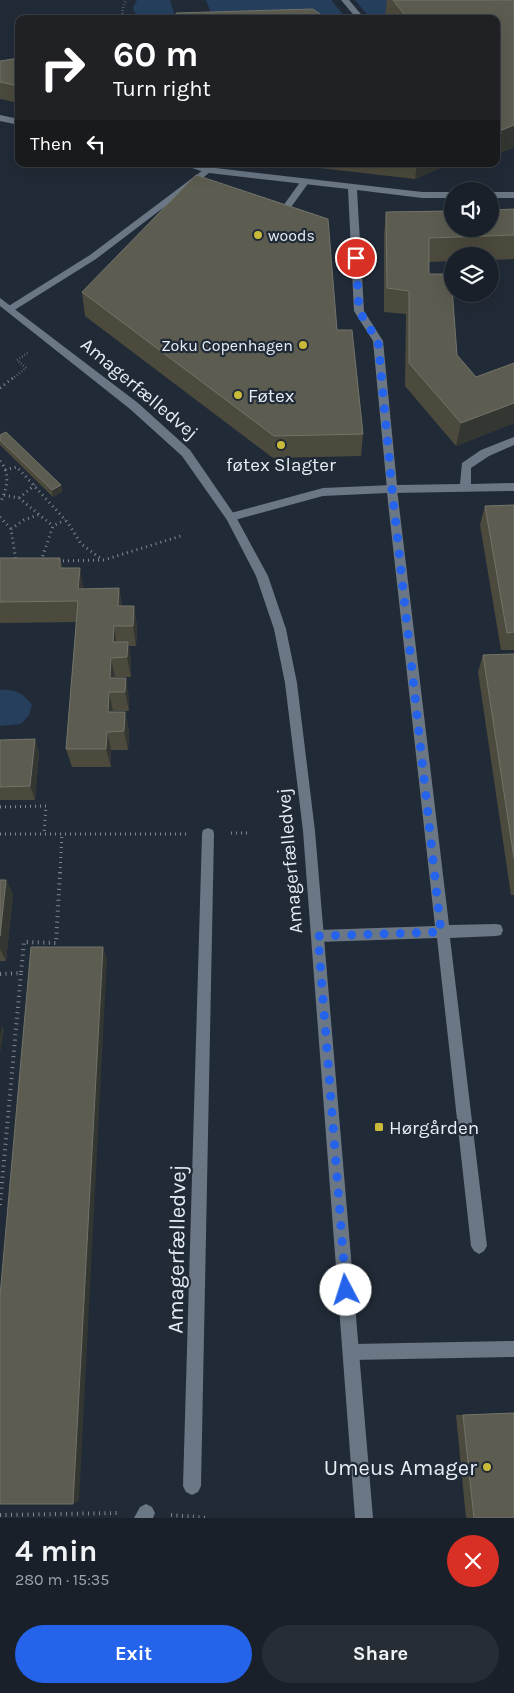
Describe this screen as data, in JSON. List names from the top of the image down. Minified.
{"streets":{"street":["Amagerfælledvej"]},"places":{"other":["woods","Zoku Copenhagen","Føtex","føtex Slagter","Umeus Amager"],"transit":["Hørgården"]},"page":{"turn":["60 m","Turn right"],"then":"Then","heading":["4 min","280 m · 15:35"],"buttons":["Exit","Share"]}}
